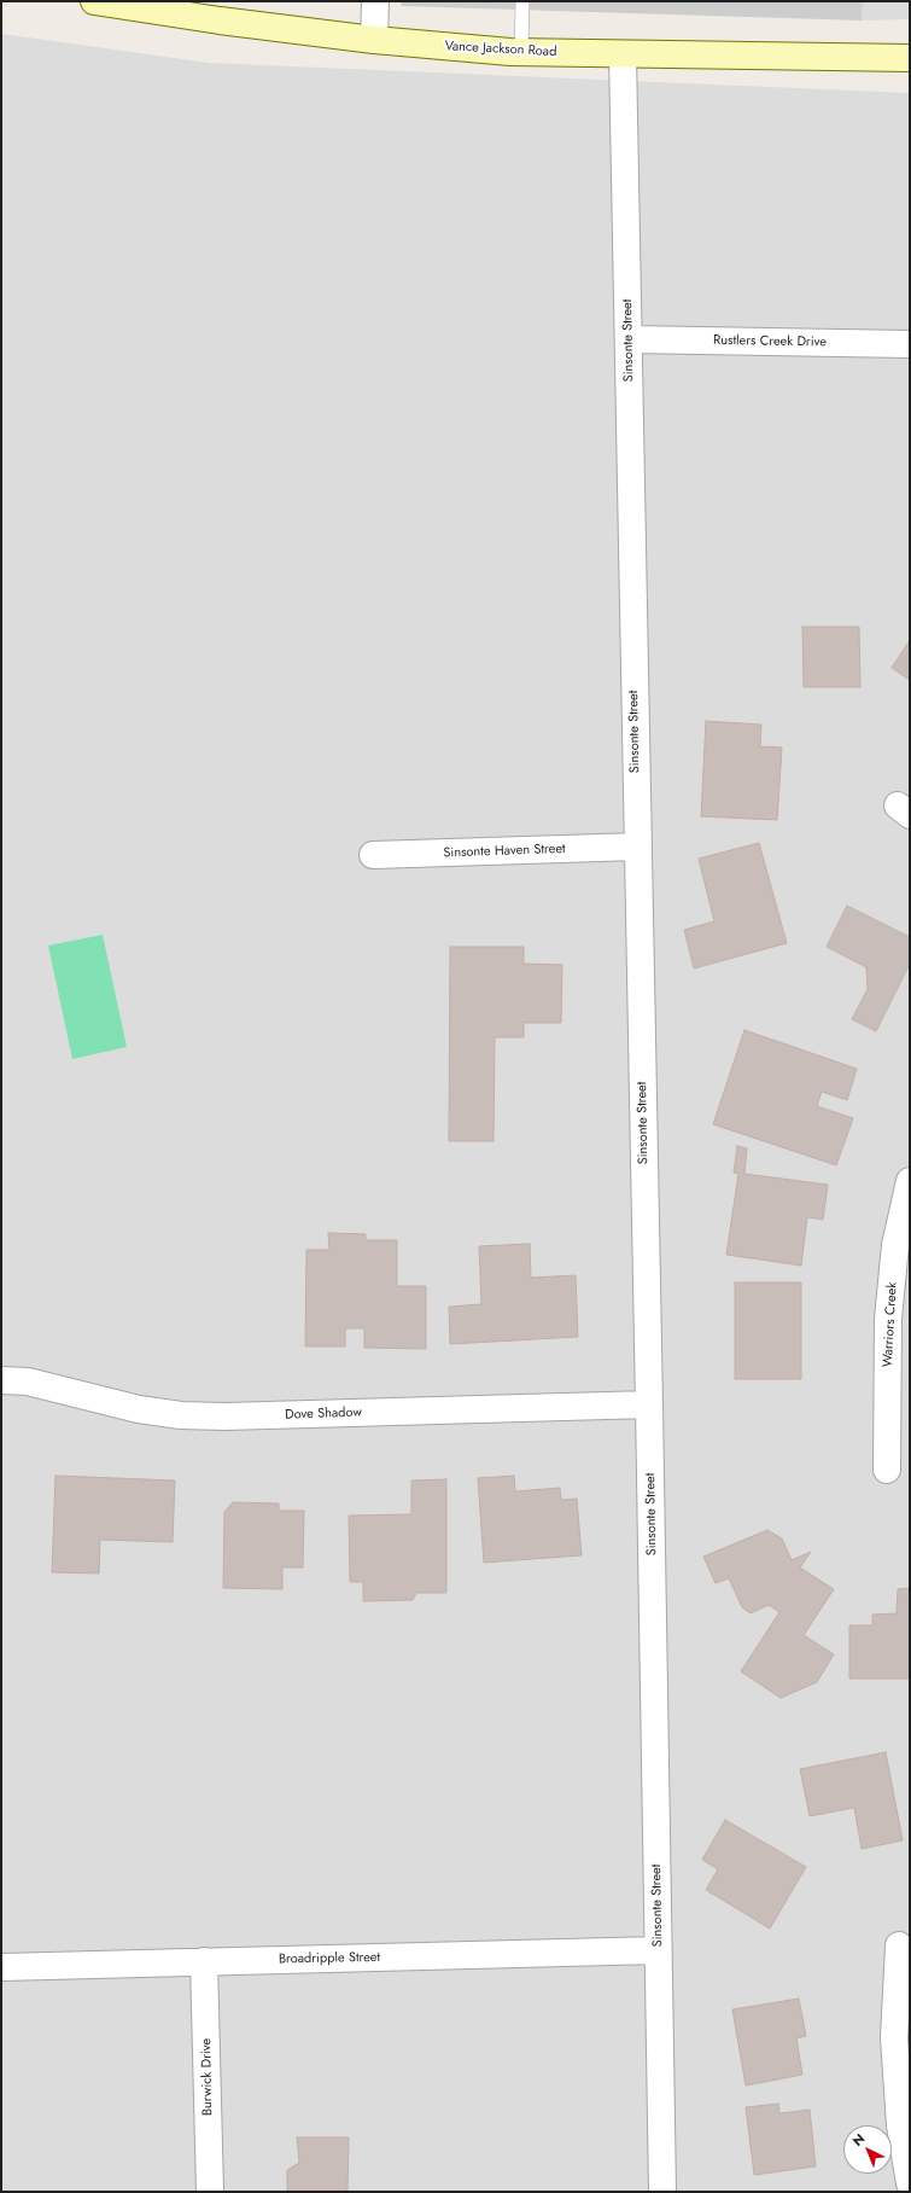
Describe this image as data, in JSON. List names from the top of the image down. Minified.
{"streets":{"main road":["Vance Jackson Road"],"street":["Sinsonte Street","Rustlers Creek Drive","Sinsonte Haven Street","Warriors Creek","Dove Shadow","Broadripple Street","Burwick Drive"]},"crossings":[["Vance Jackson Road","Sinsonte Street"],["Sinsonte Street","Rustlers Creek Drive"],["Sinsonte Street","Sinsonte Haven Street"],["Sinsonte Street","Dove Shadow"],["Sinsonte Street","Broadripple Street"],["Broadripple Street","Burwick Drive"]],"north":"top left"}
